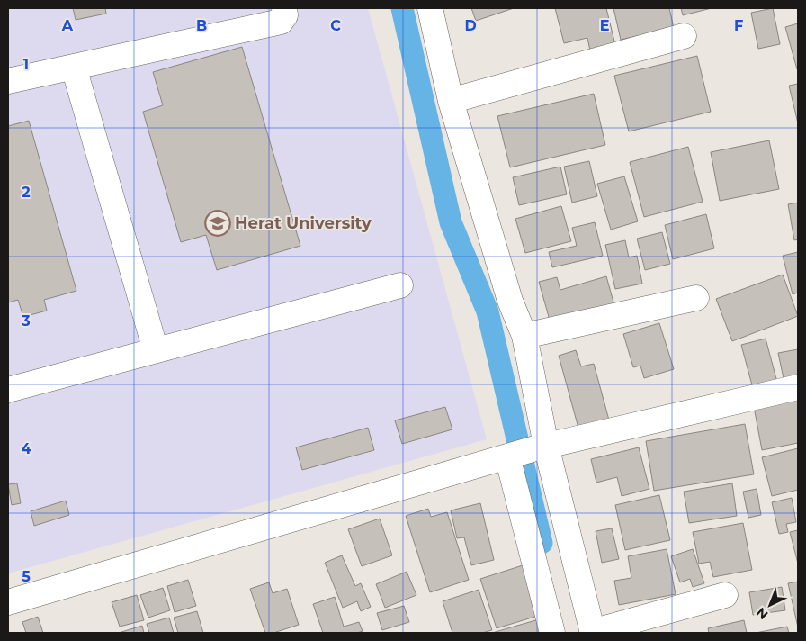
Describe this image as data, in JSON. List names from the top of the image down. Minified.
{"places":{"school or university":["Herat University"]},"north":"bottom left","grid":{"columns":["A","B","C","D","E","F"],"rows":["1","2","3","4","5"]}}
